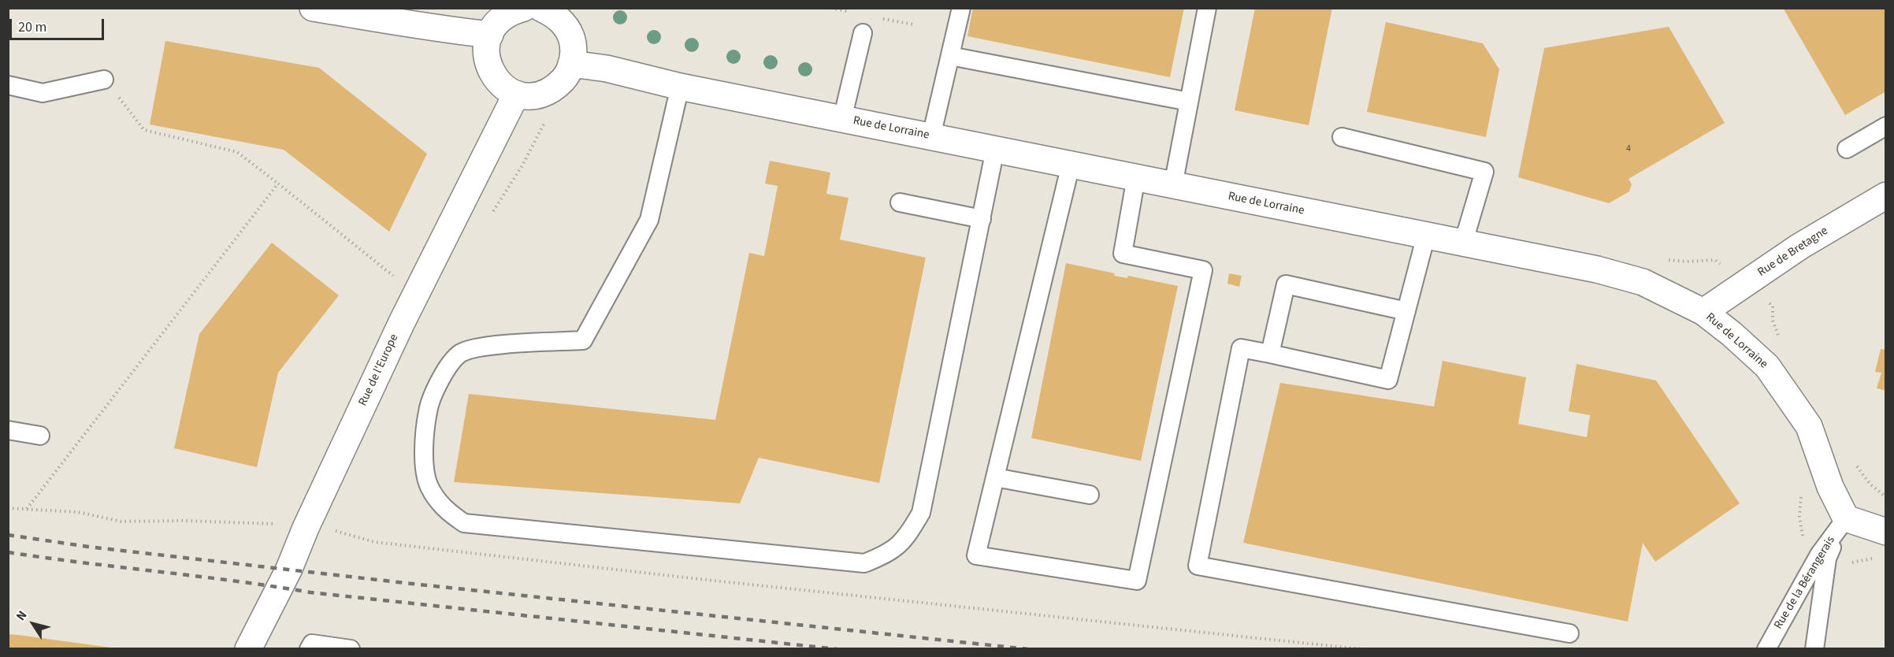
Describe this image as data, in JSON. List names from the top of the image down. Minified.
{"streets":{"street":["Rue de Lorraine","Rue de Bretagne","Rue de l'Europe"],"lane":["Rue de la Bérangerais"]},"crossings":[["Rue de Lorraine","Rue de Bretagne"],["Rue de Lorraine","Rue de la Bérangerais"]],"house_numbers":["4"],"scale_bar":"20 m","north":"top left"}
